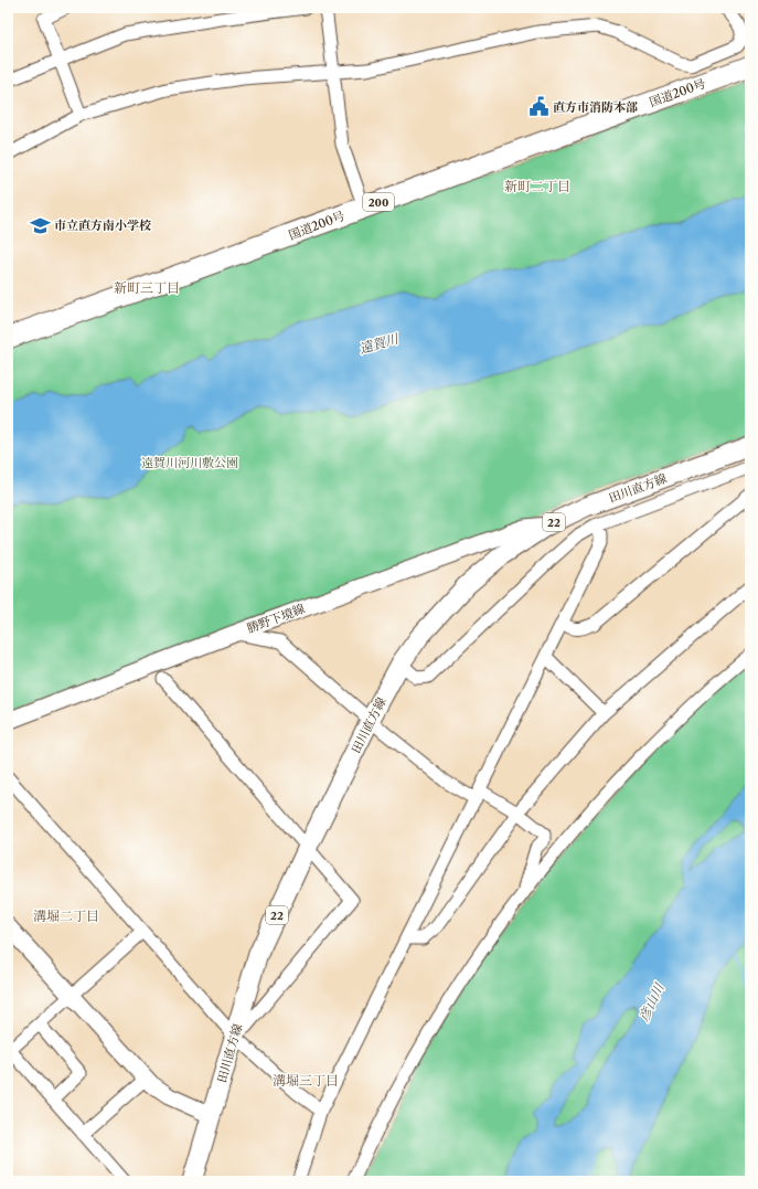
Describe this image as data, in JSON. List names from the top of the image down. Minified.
{"streets":{"highway":["国道200号","200"],"main road":["田川直方線","22","勝野下境線"]},"crossings":[["田川直方線","勝野下境線"]],"districts":["新町二丁目","新町三丁目","溝堀二丁目","溝堀三丁目"],"water":["遠賀川","彦山川"],"parks":["遠賀川河川敷公園"],"places":{"public building":["直方市消防本部"],"school or university":["市立直方南小学校"]}}
